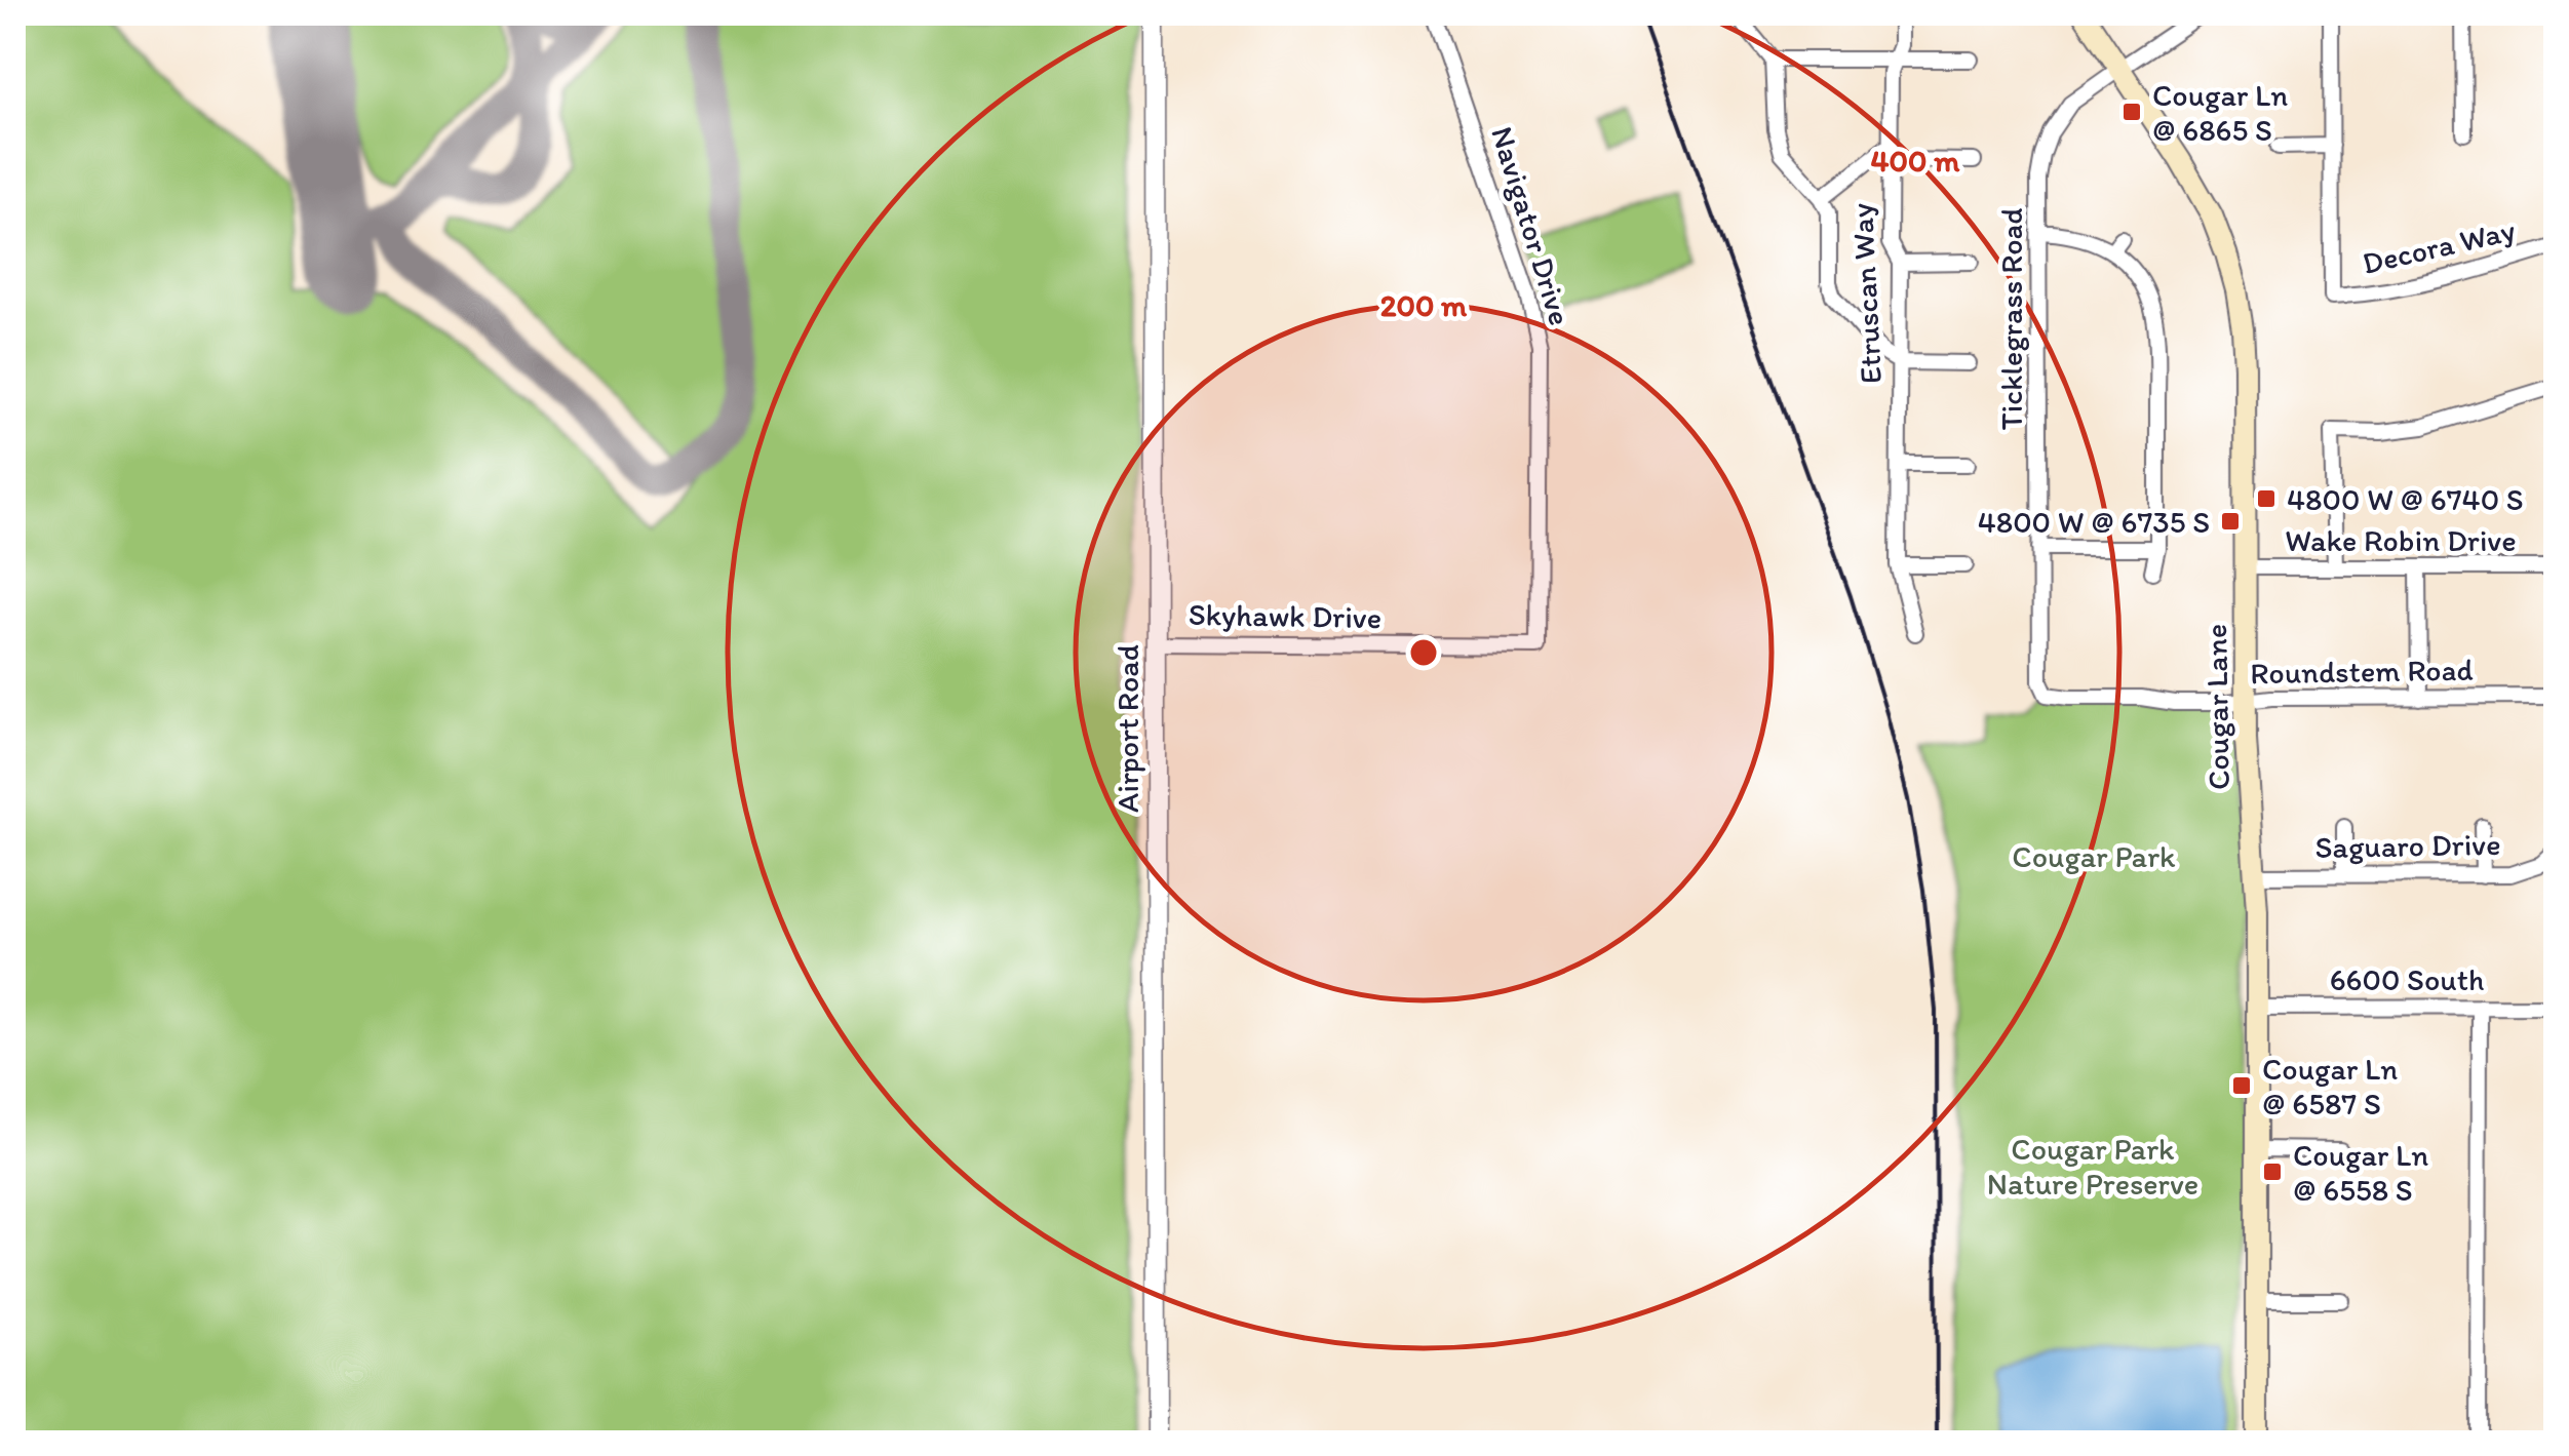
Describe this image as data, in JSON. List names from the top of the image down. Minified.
{"streets":{"main road":["Cougar Lane"],"street":["Navigator Drive","Decora Way","Etruscan Way","Ticklegrass Road","Wake Robin Drive","Skyhawk Drive","Roundstem Road","Airport Road","Saguaro Drive","6600 South"]},"crossings":[["Navigator Drive","Skyhawk Drive"],["Ticklegrass Road","Roundstem Road"],["Ticklegrass Road","Cougar Lane"],["Wake Robin Drive","Cougar Lane"],["Skyhawk Drive","Airport Road"],["Roundstem Road","Cougar Lane"],["Cougar Lane","Saguaro Drive"],["Cougar Lane","6600 South"]],"parks":["Cougar Park","Cougar Park Nature Preserve"],"places":{"transit":["Cougar Ln @ 6865 S","4800 W @ 6740 S","4800 W @ 6735 S","Cougar Ln @ 6587 S","Cougar Ln @ 6558 S"]},"rings":["400 m","200 m"]}
